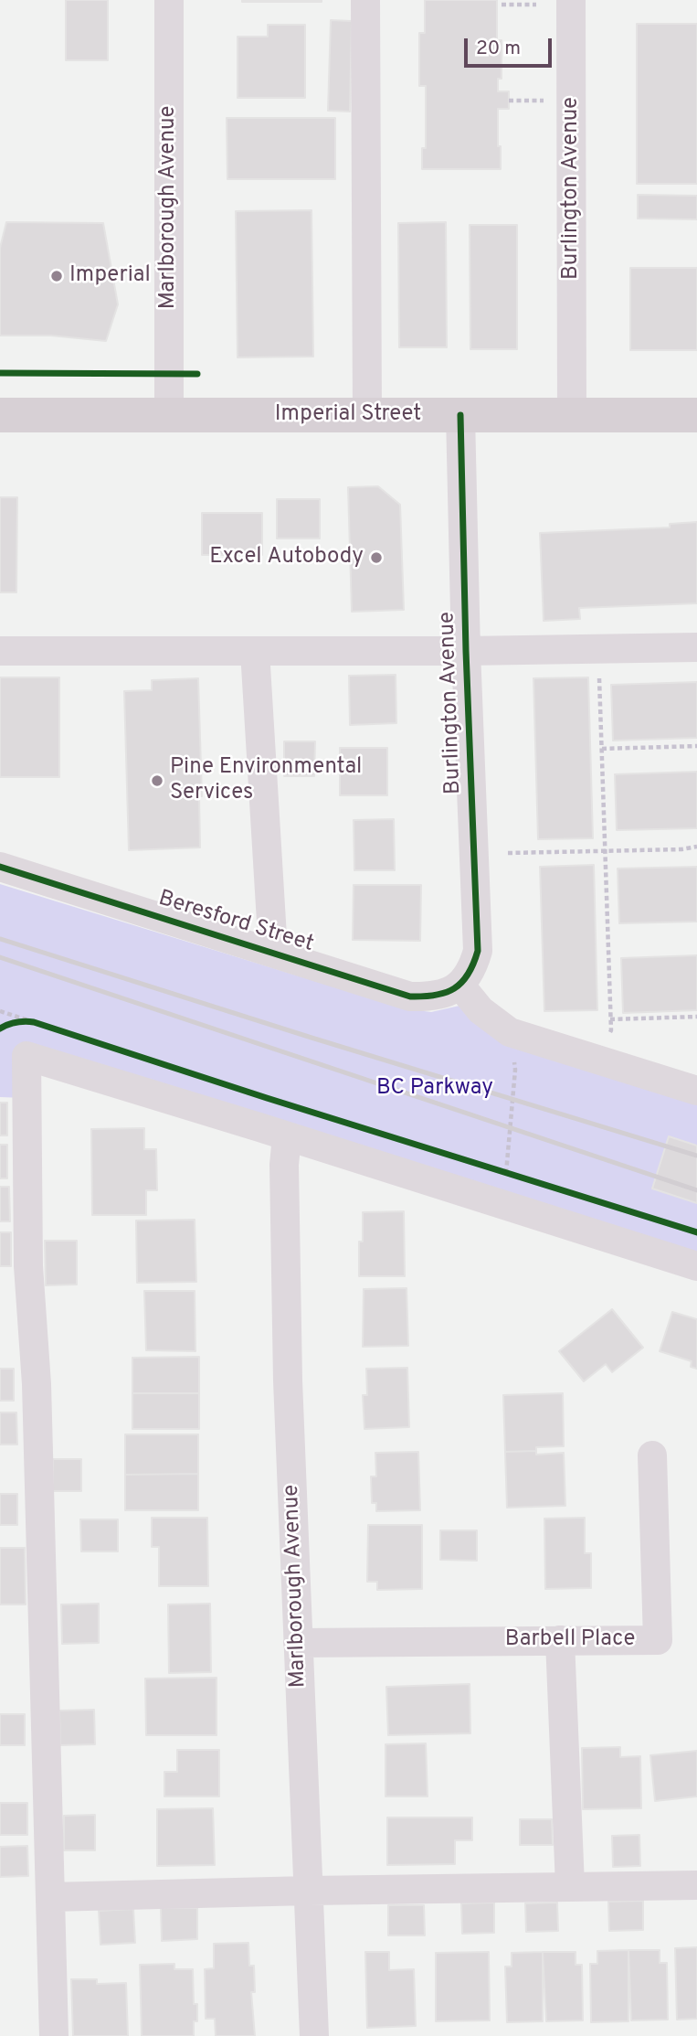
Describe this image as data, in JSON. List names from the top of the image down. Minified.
{"streets":{"main road":["Imperial Street"],"street":["Burlington Avenue","Marlborough Avenue","Beresford Street","Barbell Place"]},"crossings":[["Burlington Avenue","Imperial Street"],["Burlington Avenue","Beresford Street"],["Marlborough Avenue","Imperial Street"],["Marlborough Avenue","Barbell Place"]],"parks":["BC Parkway"],"places":["Imperial","Excel Autobody","Pine Environmental Services"],"scale_bar":"20 m"}
